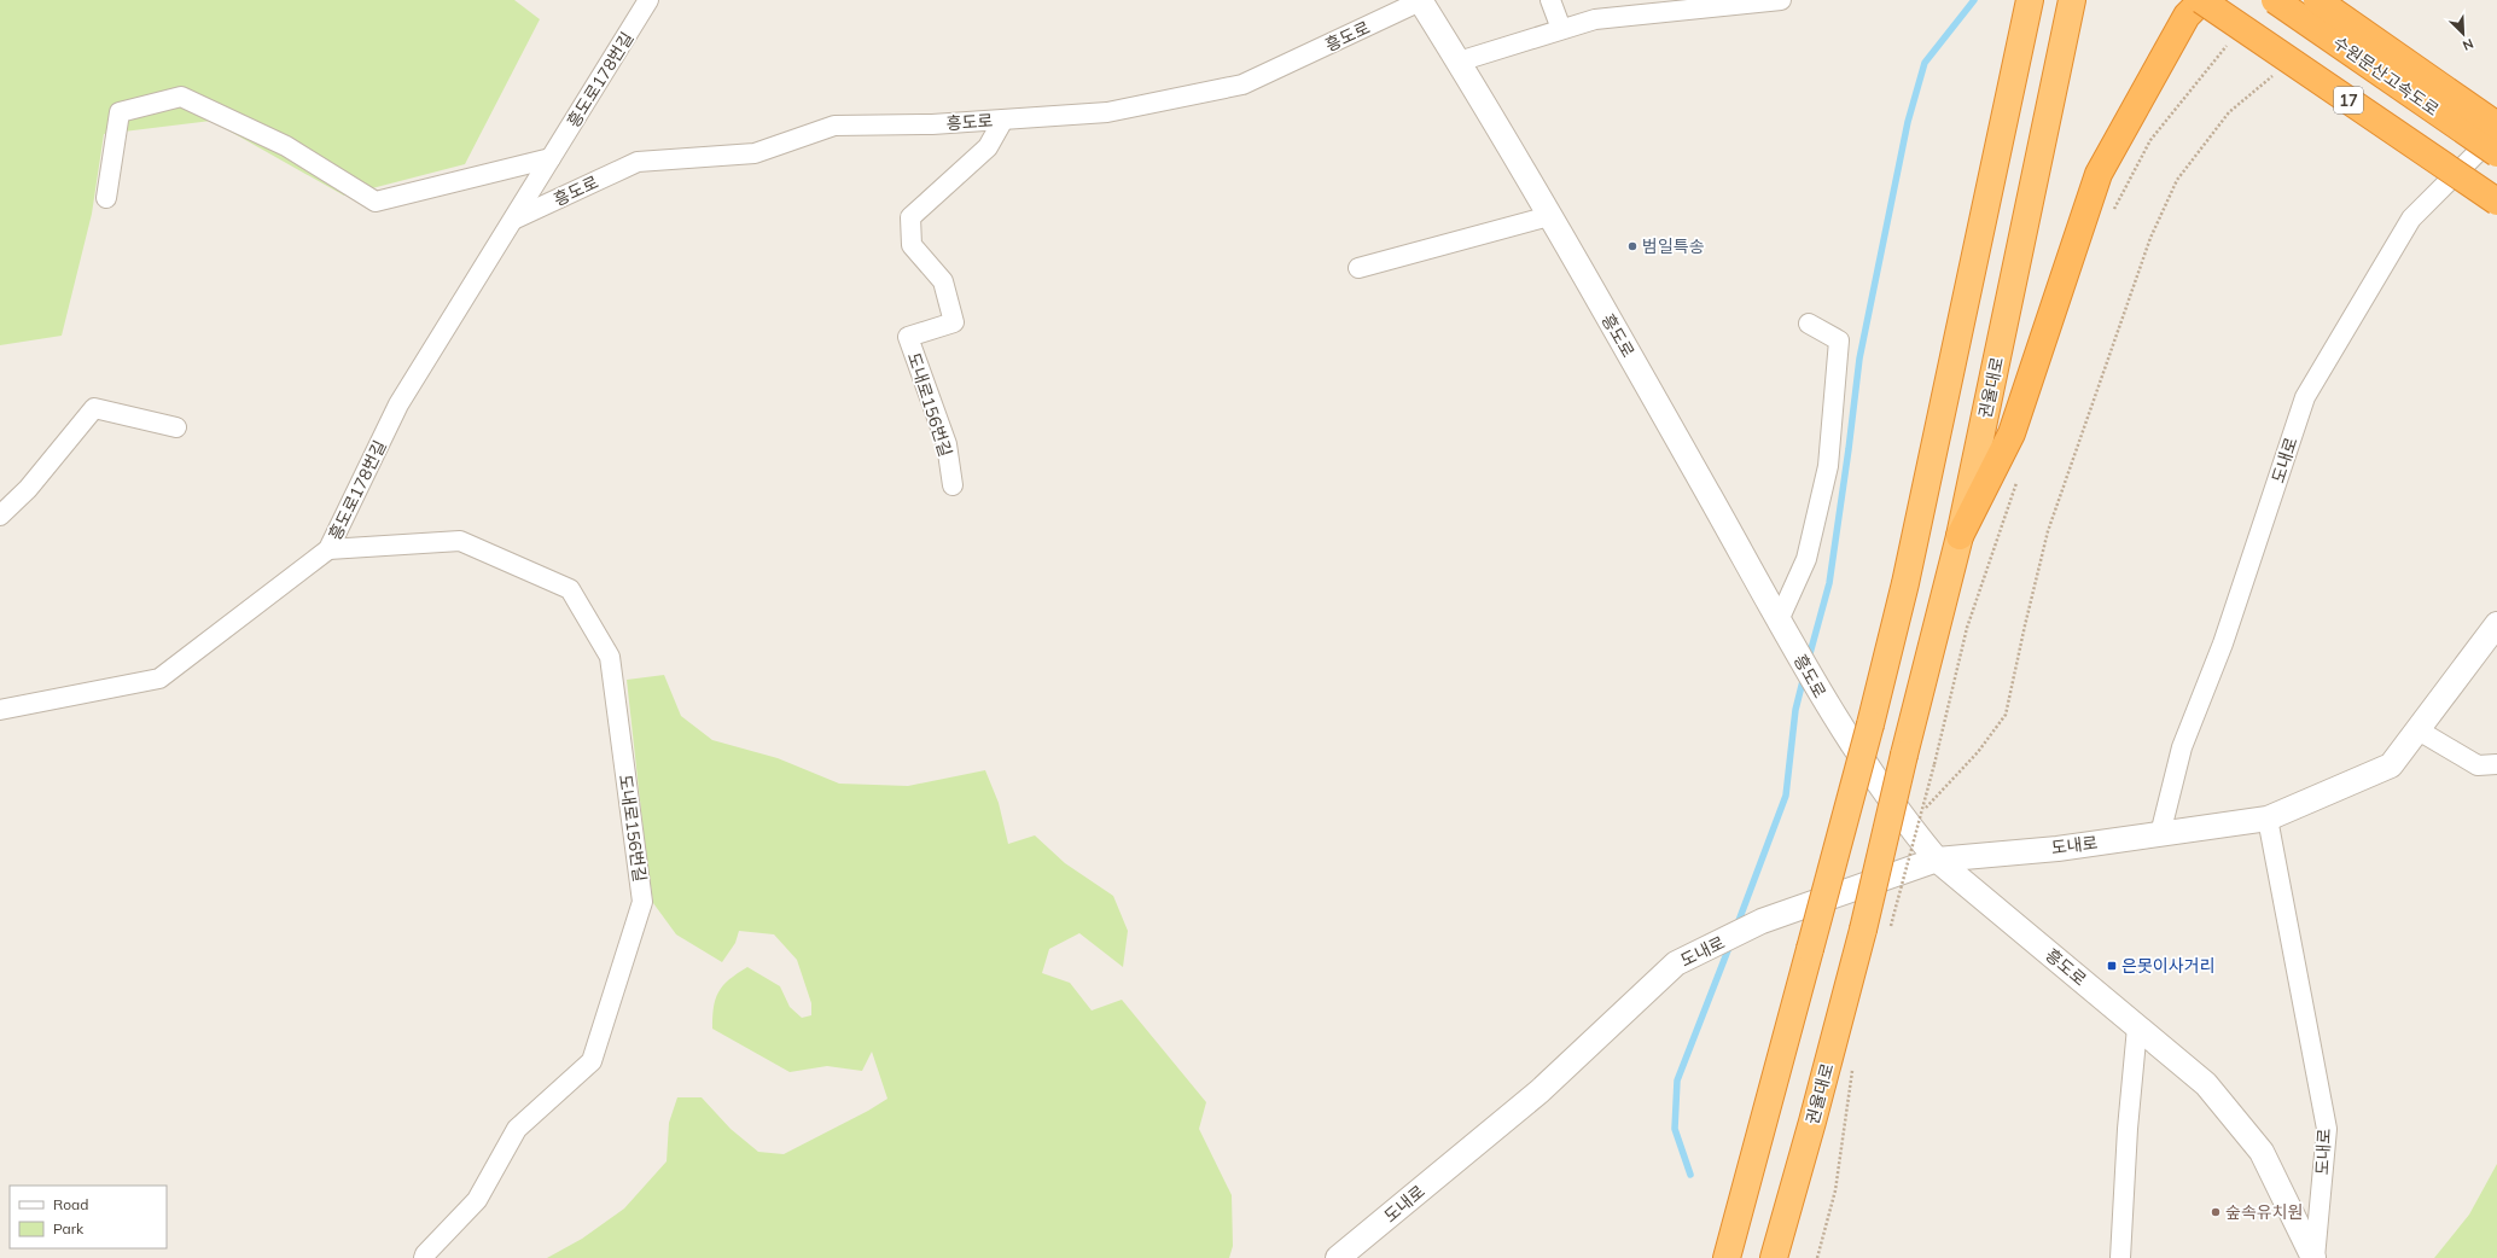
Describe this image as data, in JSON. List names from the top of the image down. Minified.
{"streets":{"highway":["수원문산고속도로","17","권율대로"],"street":["흥도로","흥도로178번길","도내로156번길","도내로"]},"crossings":[["흥도로","흥도로178번길"],["흥도로","도내로156번길"],["흥도로","도내로"],["흥도로178번길","도내로156번길"]],"places":{"other":["범일특송","숲속유치원"],"transit":["은못이사거리"]},"legend":["Road","Park"],"north":"bottom right"}
